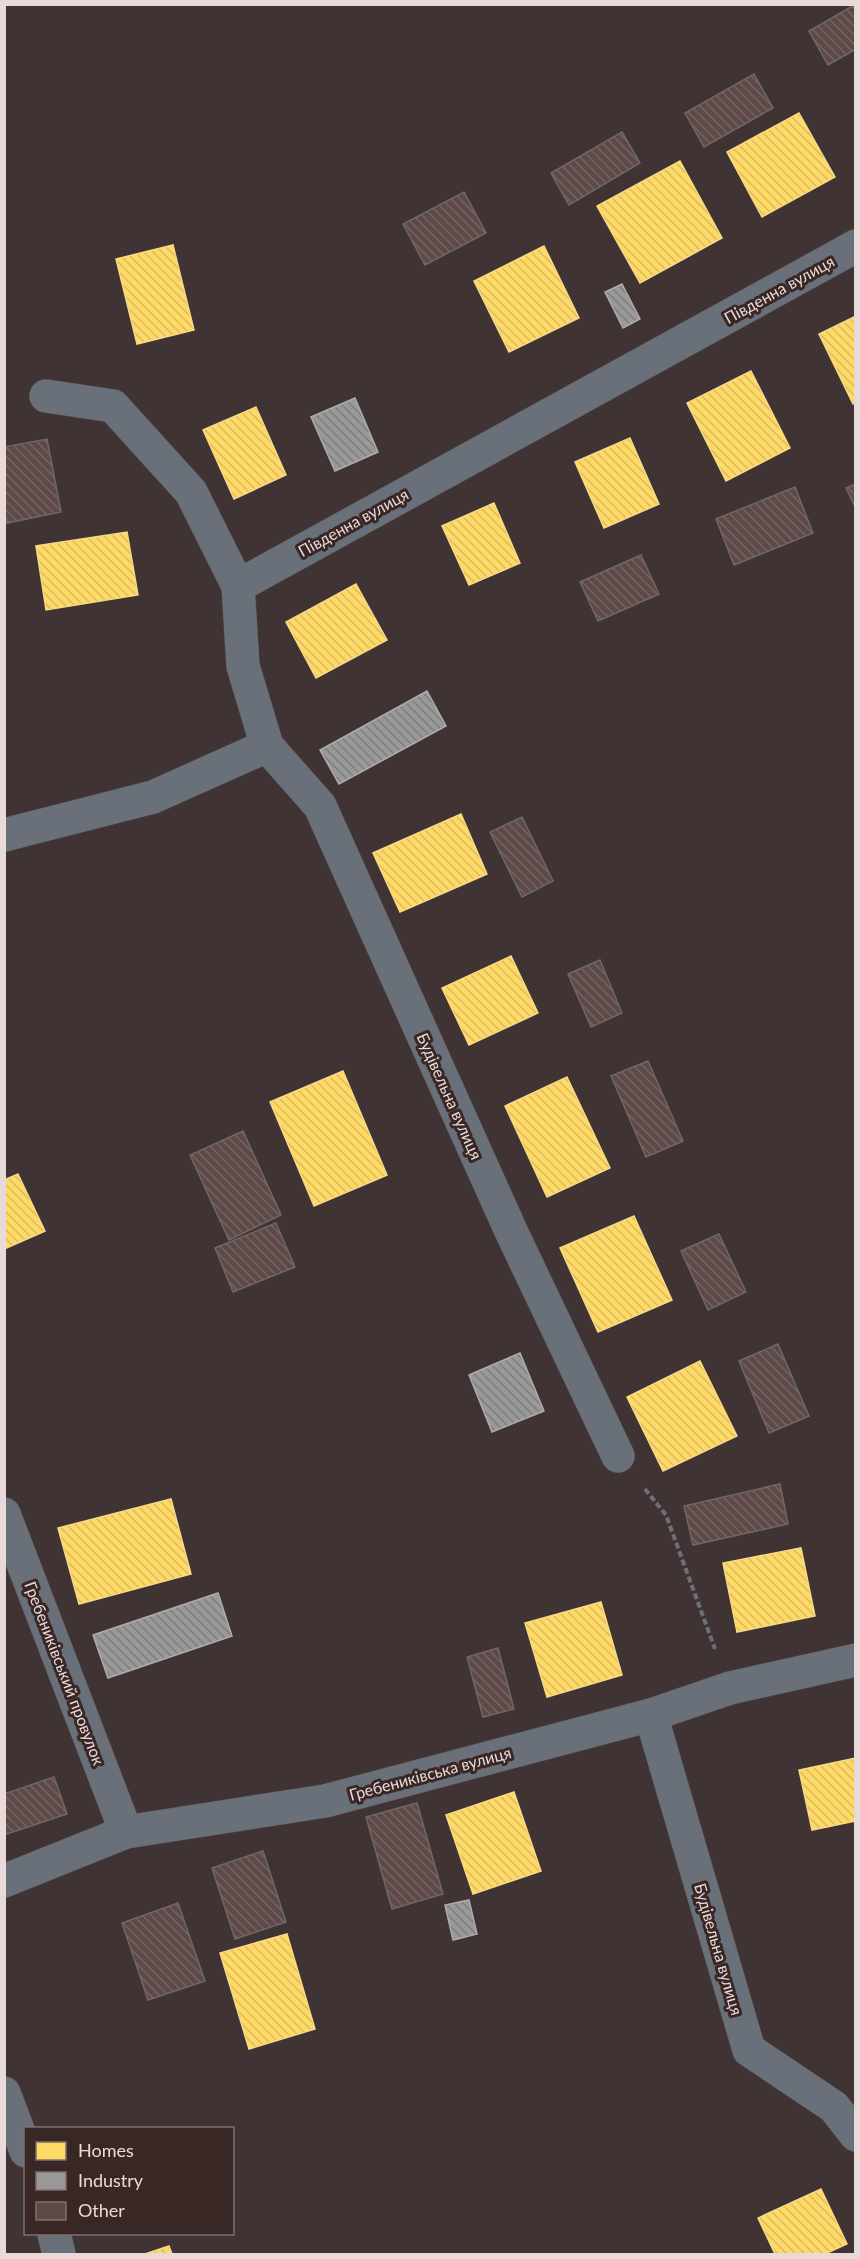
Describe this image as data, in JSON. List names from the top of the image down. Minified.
{"streets":{"street":["Південна вулиця","Будівельна вулиця","Гребениківський провулок","Гребениківська вулиця"]},"crossings":[["Будівельна вулиця","Гребениківська вулиця"],["Гребениківський провулок","Гребениківська вулиця"]],"legend":["Homes","Industry","Other"]}
